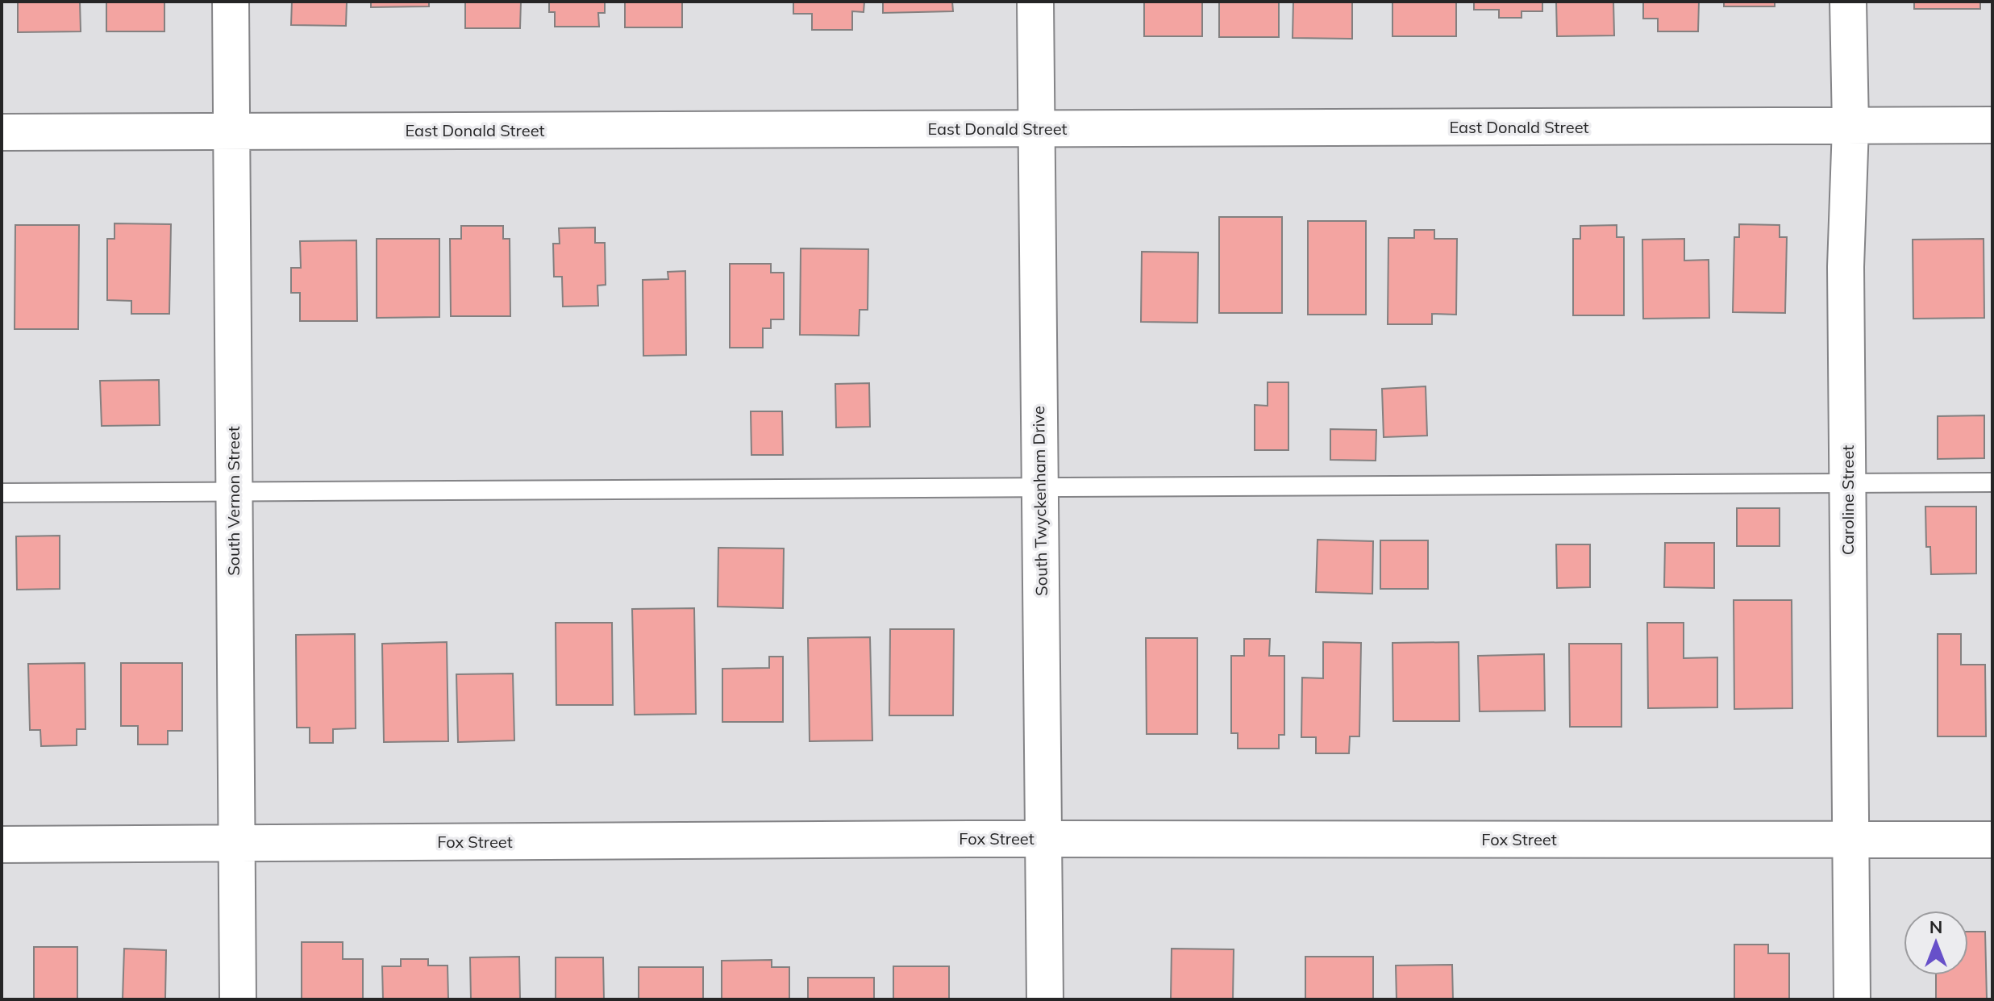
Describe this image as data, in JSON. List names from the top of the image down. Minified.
{"streets":{"street":["East Donald Street","Caroline Street","South Vernon Street","South Twyckenham Drive","Fox Street"]},"crossings":[["East Donald Street","Caroline Street"],["East Donald Street","South Vernon Street"],["East Donald Street","South Twyckenham Drive"],["Caroline Street","Fox Street"],["South Vernon Street","Fox Street"],["South Twyckenham Drive","Fox Street"]],"north":"top"}
